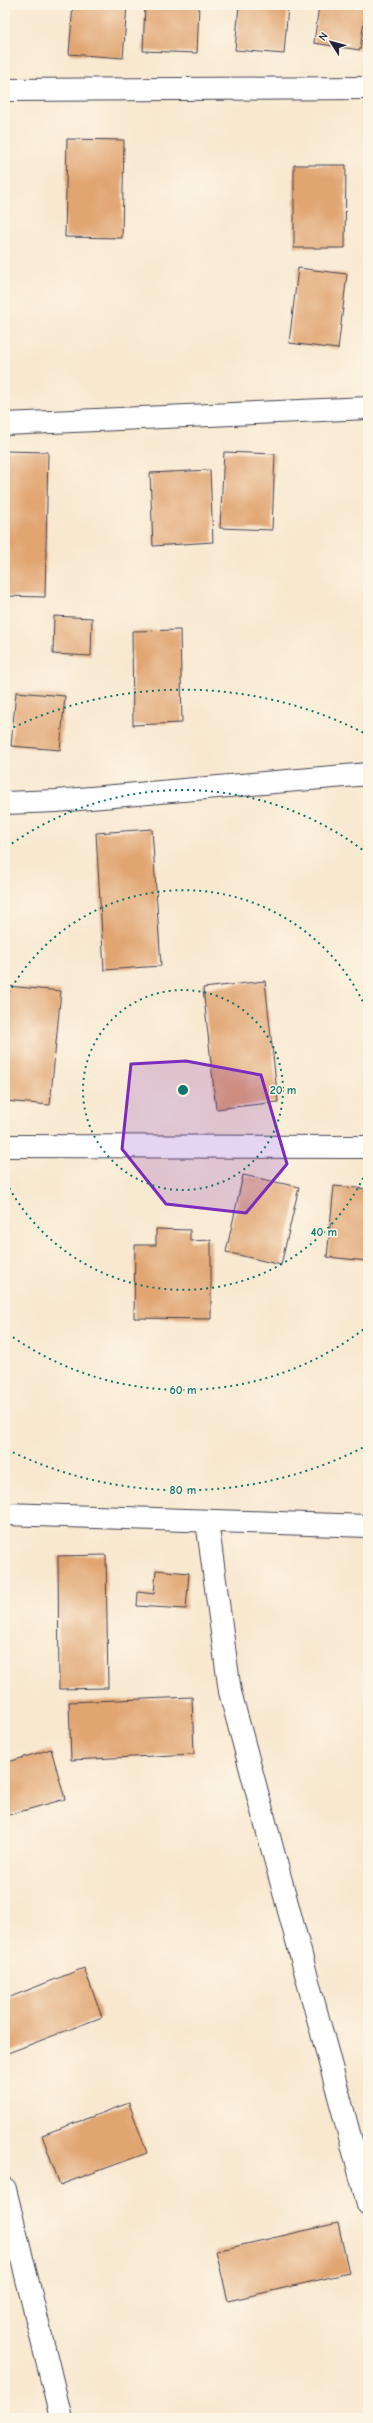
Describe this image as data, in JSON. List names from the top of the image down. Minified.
{"north":"top left","rings":["20 m","40 m","60 m","80 m"]}
